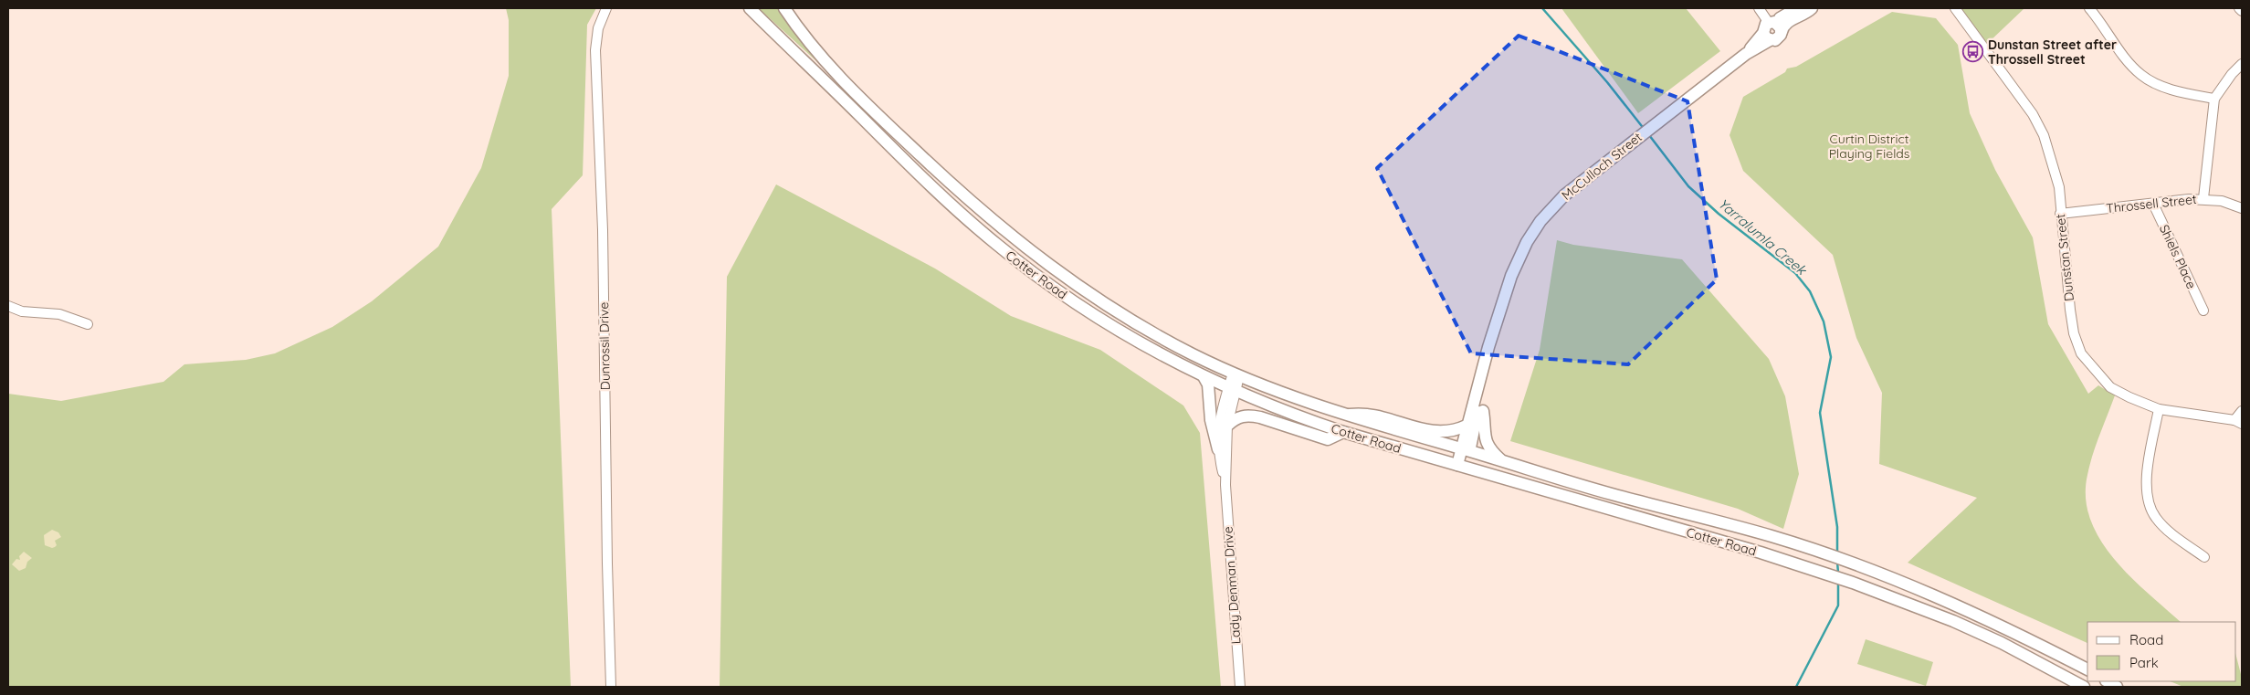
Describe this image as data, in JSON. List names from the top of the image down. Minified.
{"streets":{"main road":["McCulloch Street","Cotter Road"],"street":["Throssell Street","Shiels Place","Dunstan Street","Dunrossil Drive","Lady Denman Drive"]},"crossings":[["McCulloch Street","Cotter Road"],["Throssell Street","Shiels Place"],["Throssell Street","Dunstan Street"],["Cotter Road","Lady Denman Drive"]],"water":["Yarralumla Creek"],"parks":["Curtin District Playing Fields"],"places":{"bus stop":["Dunstan Street after Throssell Street"]},"legend":["Road","Park"]}
